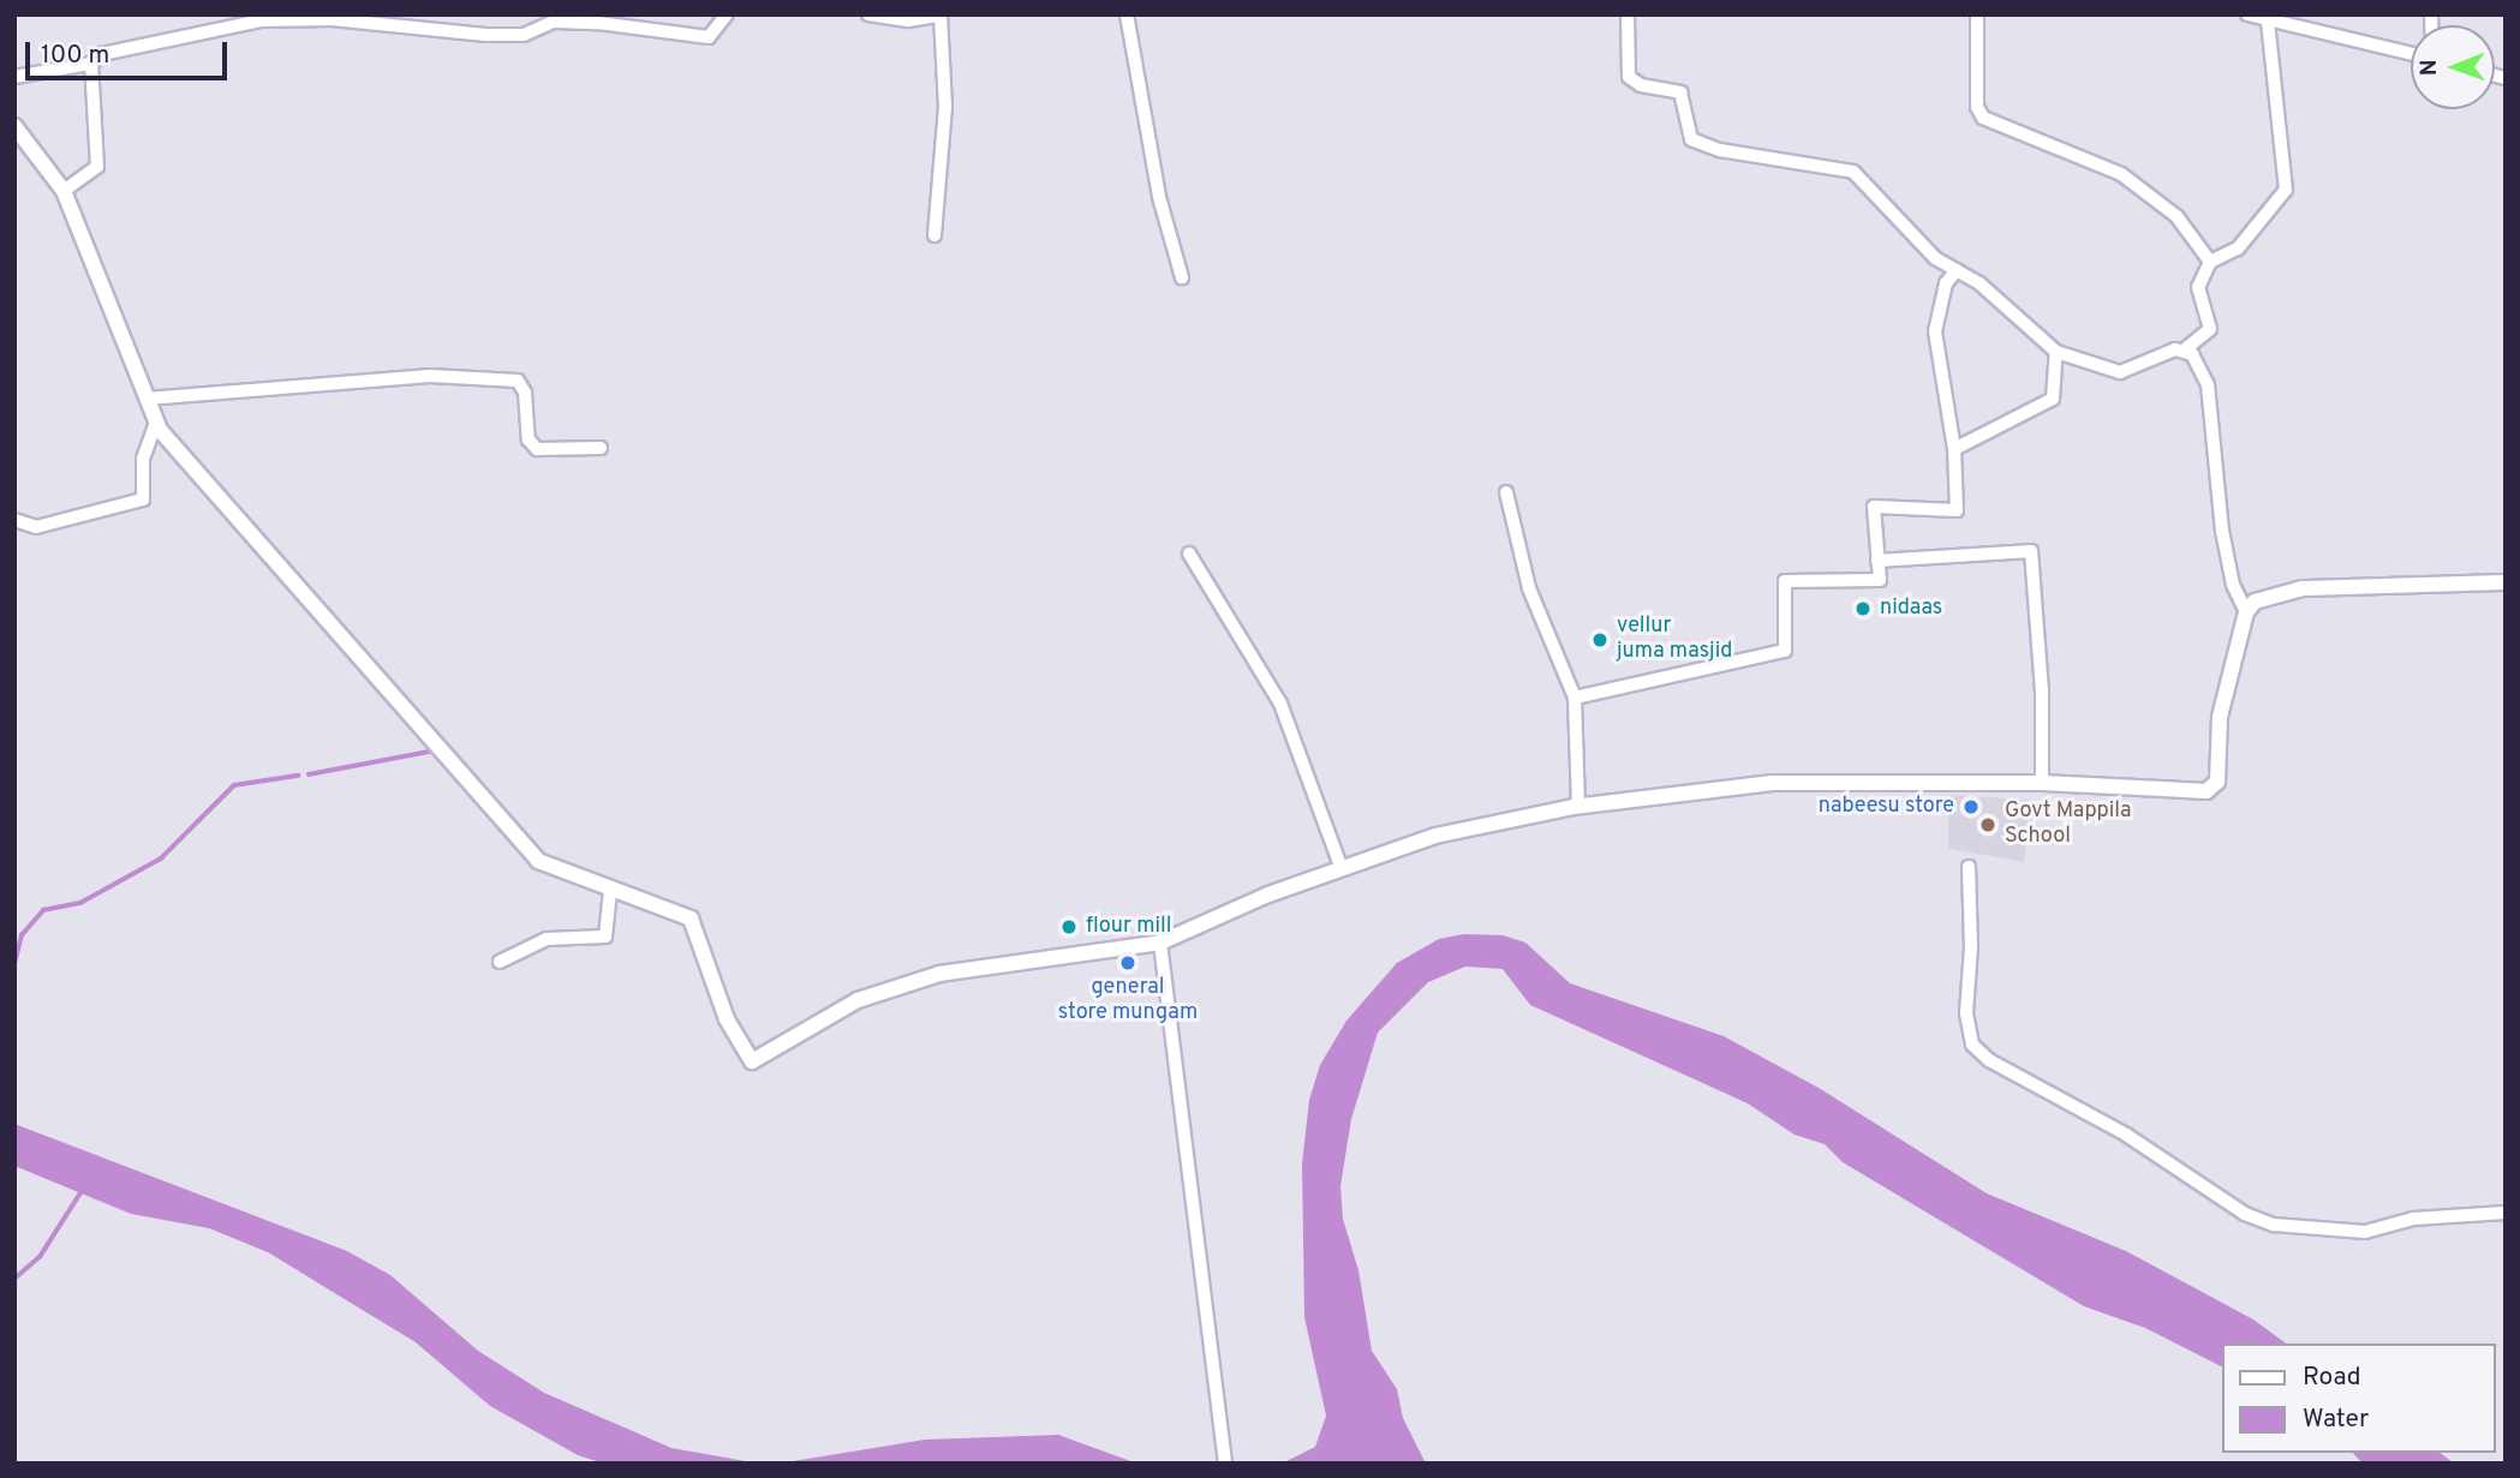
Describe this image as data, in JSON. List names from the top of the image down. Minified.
{"places":["nidaas","vellur juma masjid","nabeesu store","Govt Mappila School","flour mill","general store mungam"],"legend":["Road","Water"],"scale_bar":"100 m","north":"left"}
